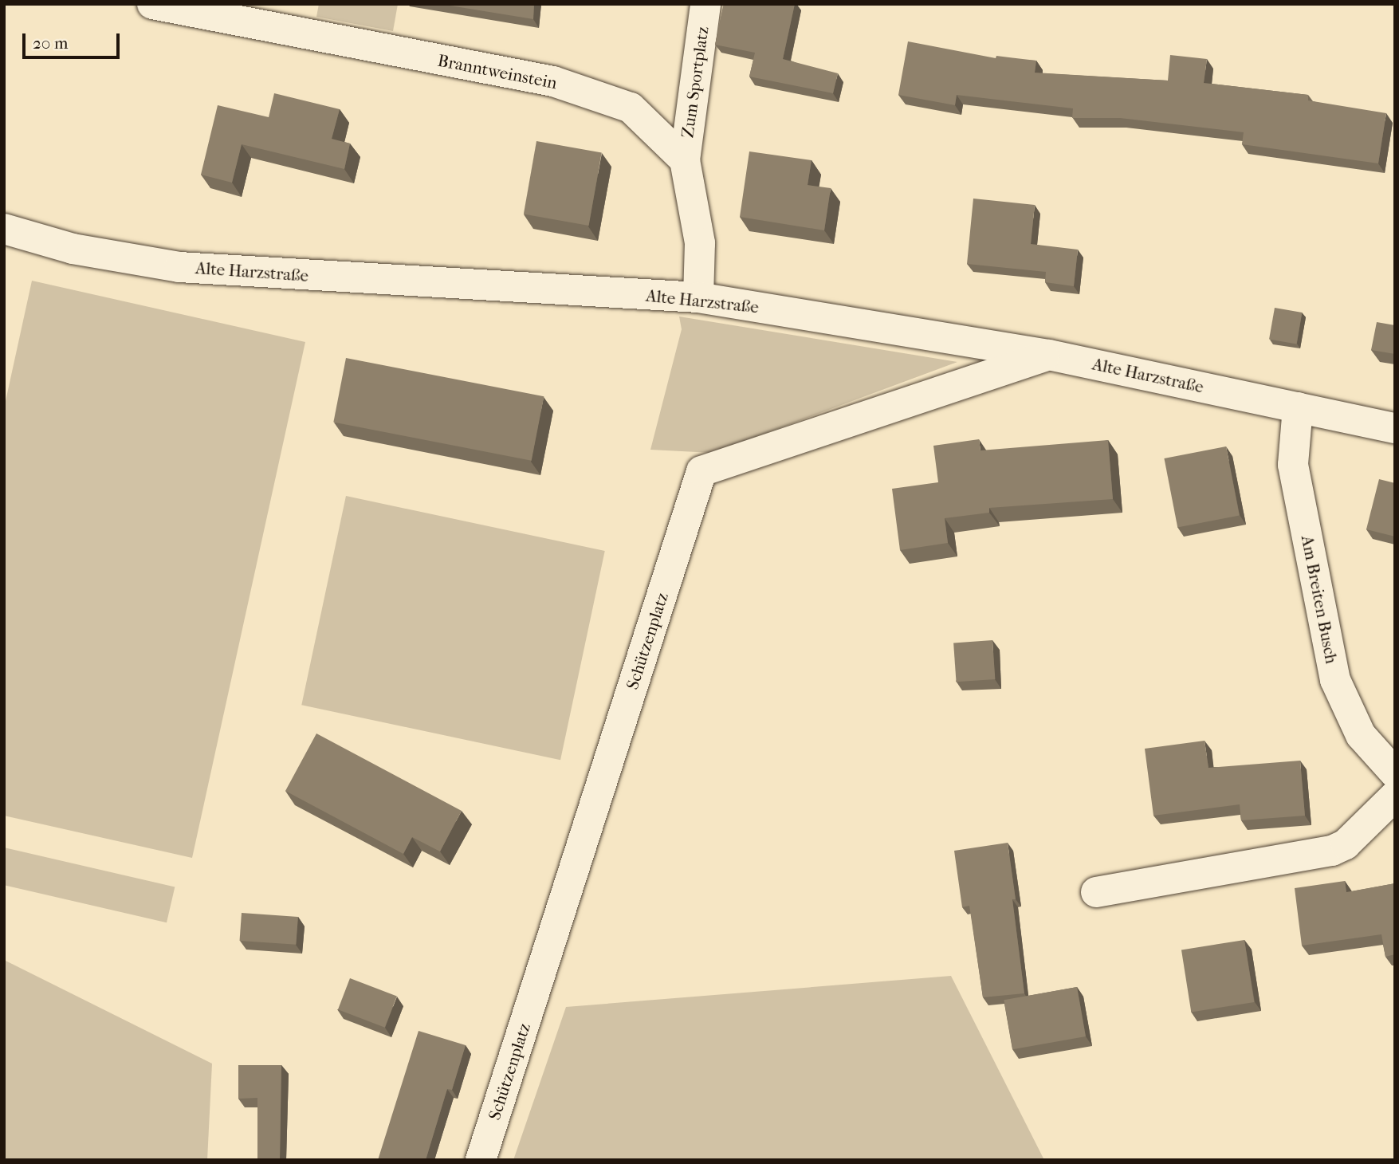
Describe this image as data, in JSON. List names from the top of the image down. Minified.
{"streets":{"street":["Branntweinstein","Zum Sportplatz","Alte Harzstraße","Am Breiten Busch","Schützenplatz"]},"crossings":[["Branntweinstein","Zum Sportplatz"],["Alte Harzstraße","Am Breiten Busch"],["Alte Harzstraße","Schützenplatz"]],"scale_bar":"20 m"}
